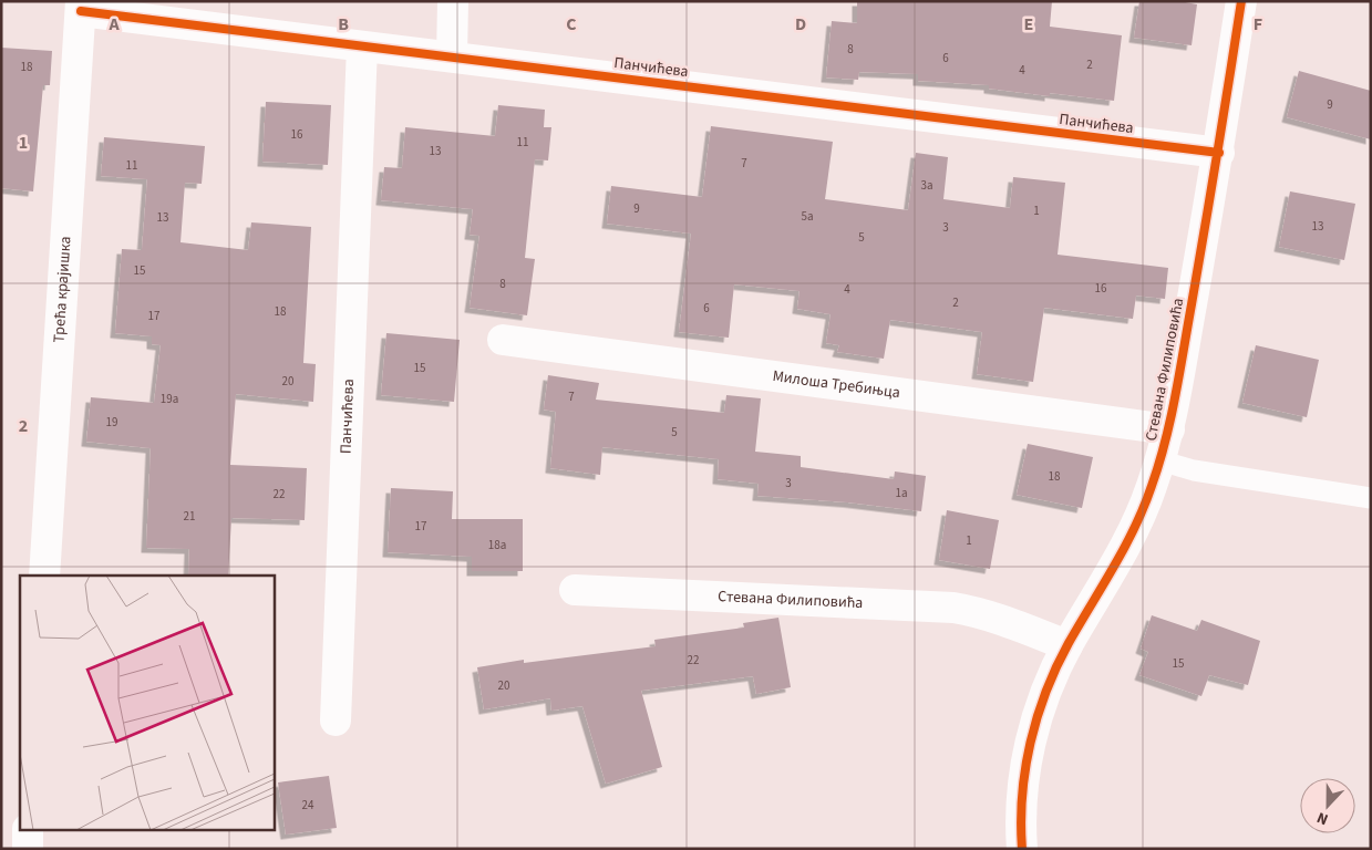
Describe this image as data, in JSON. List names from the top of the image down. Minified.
{"streets":{"street":["Панчићева","Трећа крајишка","Стевана Филиповића","Милоша Требињца"]},"crossings":[["Панчићева","Трећа крајишка"],["Панчићева","Стевана Филиповића"],["Стевана Филиповића","Милоша Требињца"]],"house_numbers":["8","6","2","18","4","9","16","11","13","7","11","3a","9","1","5a","13","13","3","5","15","8","16","4","2","6","18","17","15","20","7","19a","19","5","18","3","1a","22","21","17","1","18a","22","15","20","24"],"north":"bottom","grid":{"columns":["A","B","C","D","E","F"],"rows":["1","2"]}}
